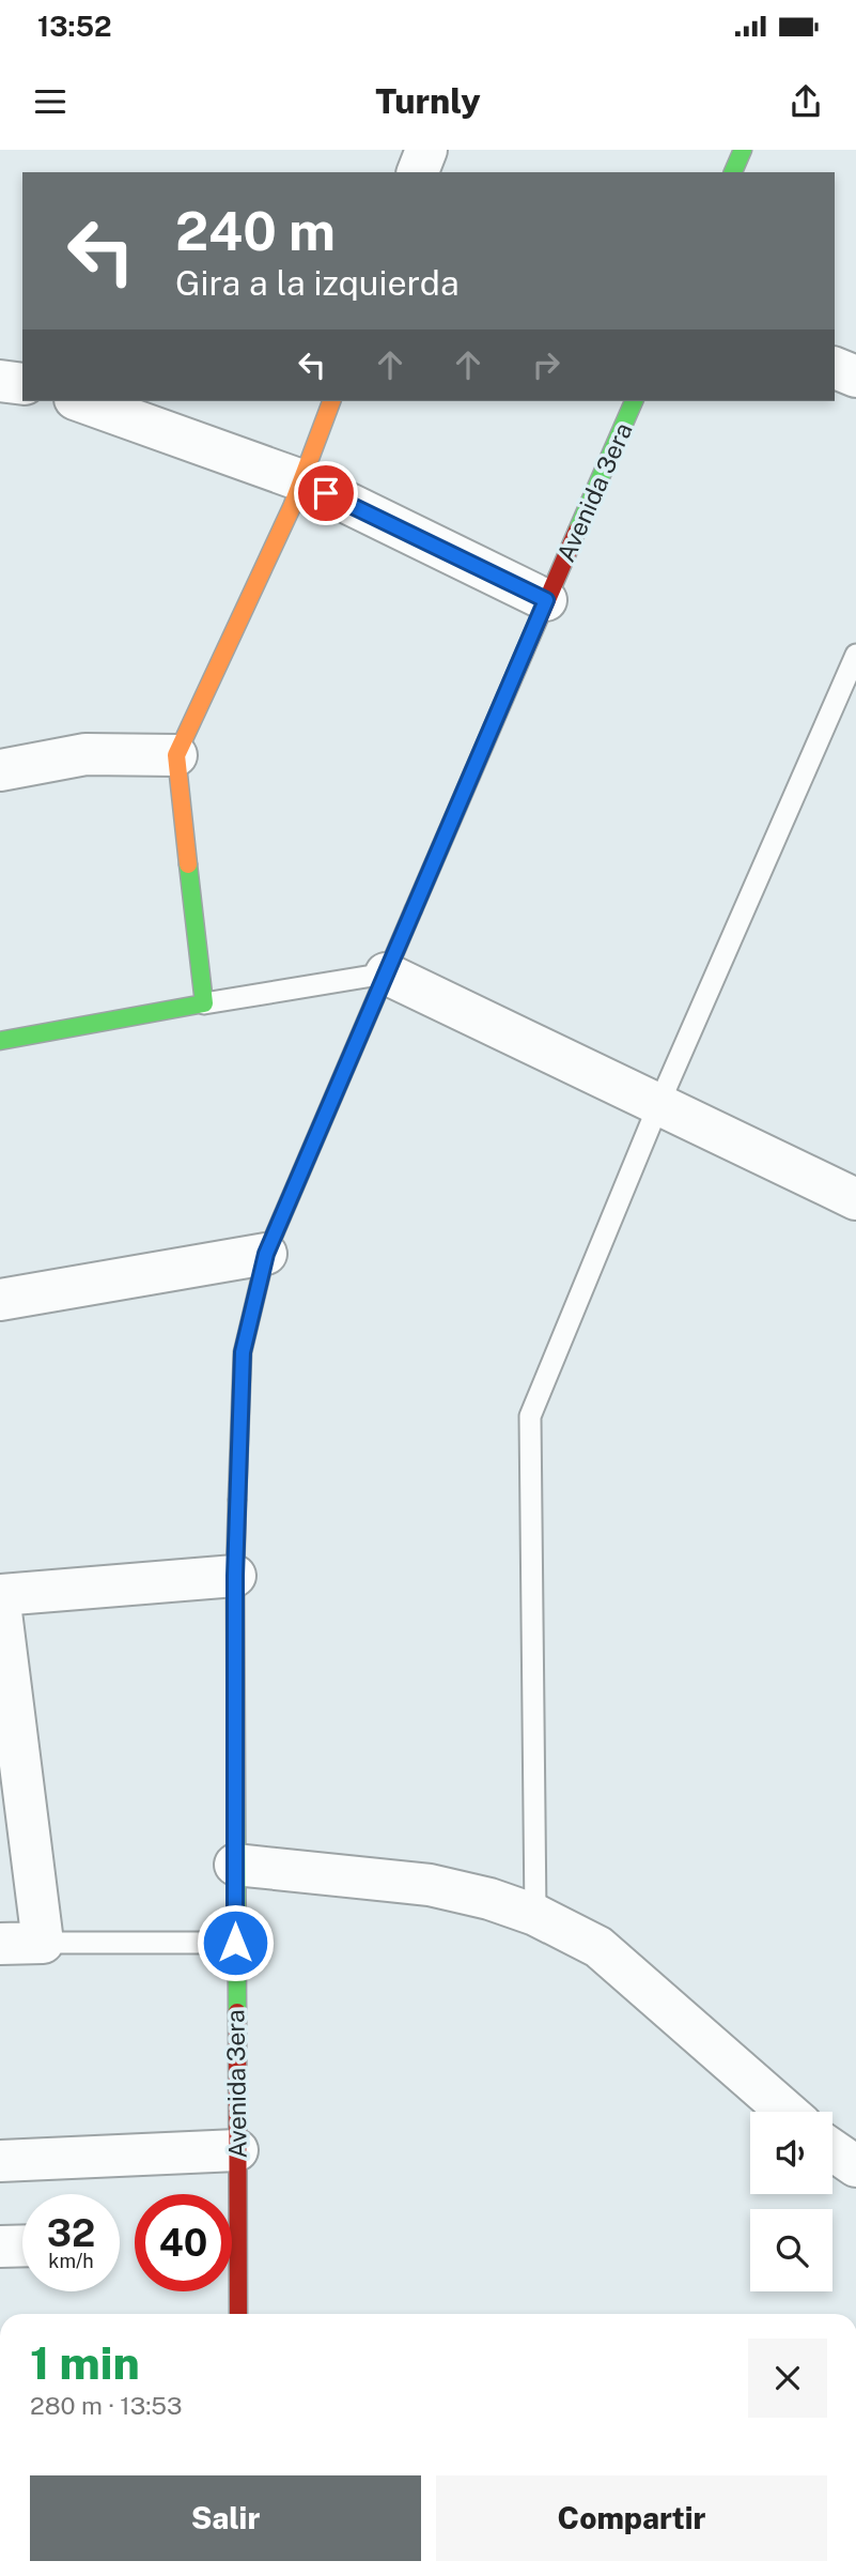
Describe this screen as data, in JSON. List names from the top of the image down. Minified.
{"streets":{"street":["Avenida 3era"]},"page":{"status":"13:52","header":"Turnly","turn":["240 m","Gira a la izquierda"],"speed":"32 km/h","limit":"40","heading":["1 min","280 m · 13:53"],"buttons":["Salir","Compartir"]}}
